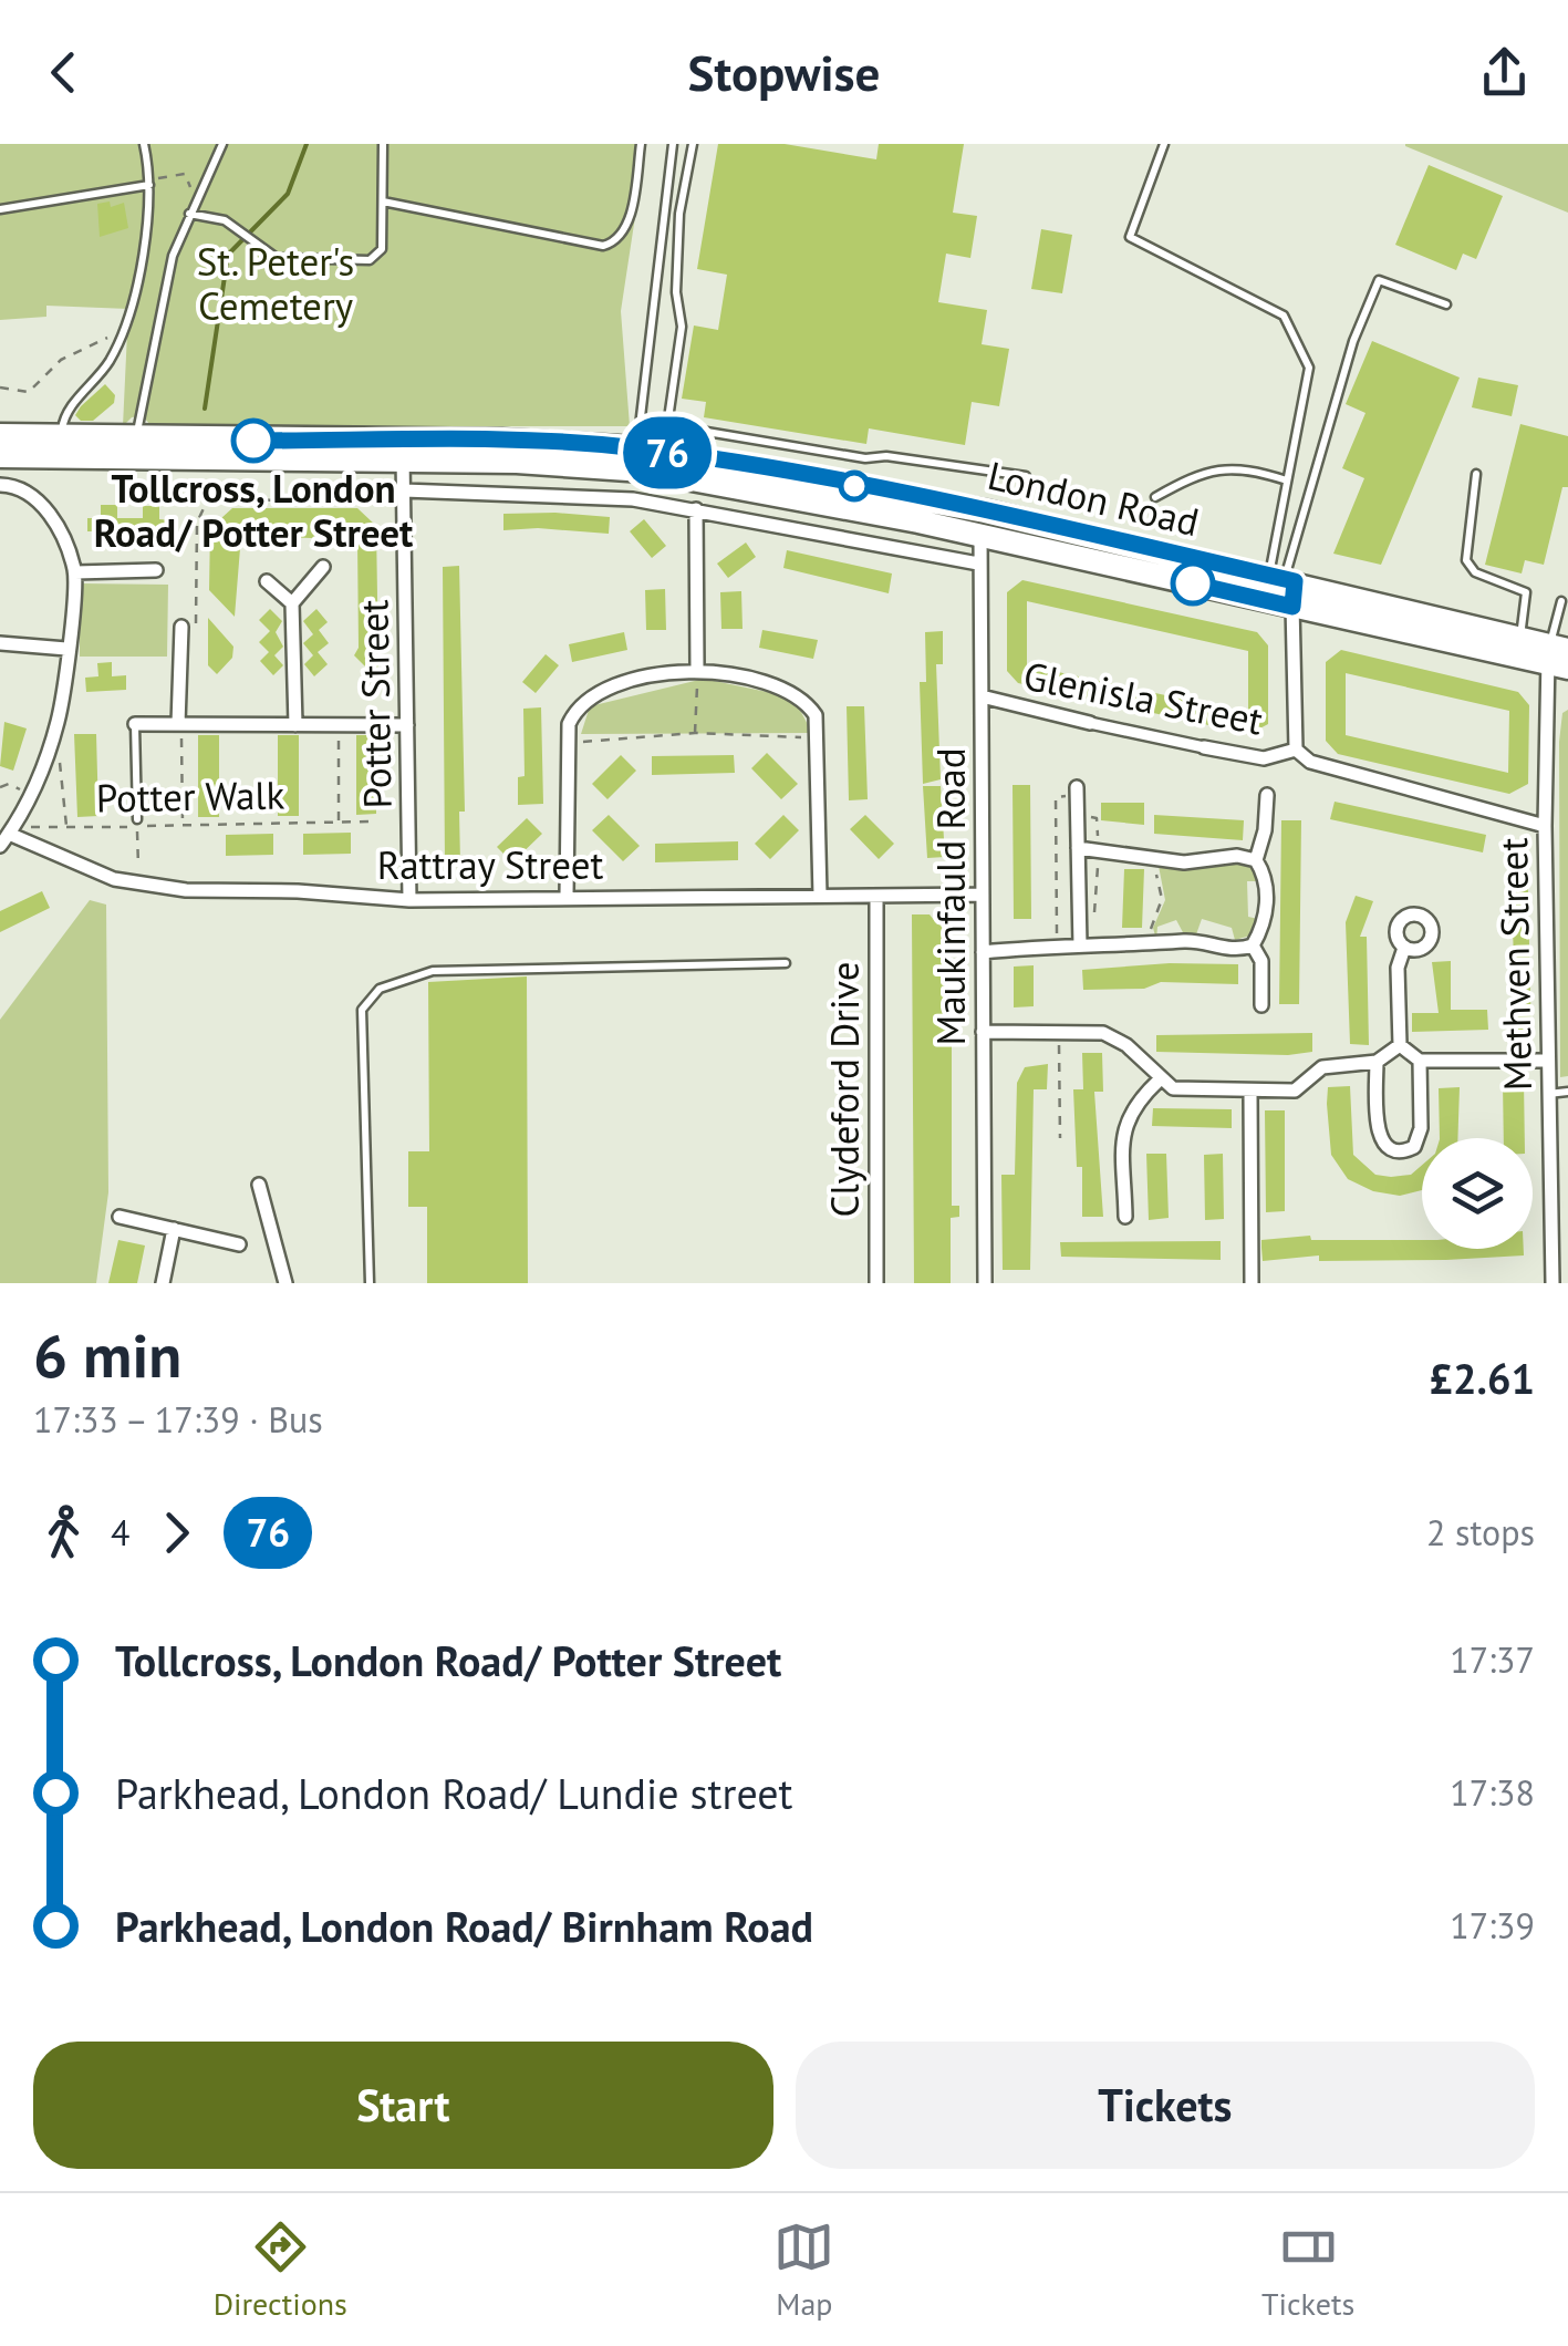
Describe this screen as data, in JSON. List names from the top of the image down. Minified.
{"streets":{"main road":["London Road"],"street":["Glenisla Street","Potter Street","Rattray Street","Maukinfauld Road","Methven Street","Clydeford Drive"],"path":["Potter Walk"]},"crossings":[["London Road","Potter Street"],["London Road","Maukinfauld Road"],["London Road","Methven Street"],["Glenisla Street","Maukinfauld Road"],["Glenisla Street","Methven Street"],["Potter Street","Rattray Street"],["Potter Walk","Rattray Street"],["Rattray Street","Maukinfauld Road"],["Rattray Street","Clydeford Drive"]],"parks":["St. Peter's Cemetery"],"places":["Tollcross, London Road/ Potter Street"],"lines":["bus line 76"],"page":{"header":"Stopwise","on_map":"76","heading":["6 min","17:33 – 17:39 · Bus","£2.61"],"legs":["4","76","2 stops"],"list":[{"name":"Tollcross, London Road/ Potter Street","value":"17:37"},{"name":"Parkhead, London Road/ Lundie street","value":"17:38"},{"name":"Parkhead, London Road/ Birnham Road","value":"17:39"}],"buttons":["Start","Tickets"],"tabs":["Directions","Map","Tickets"]}}
